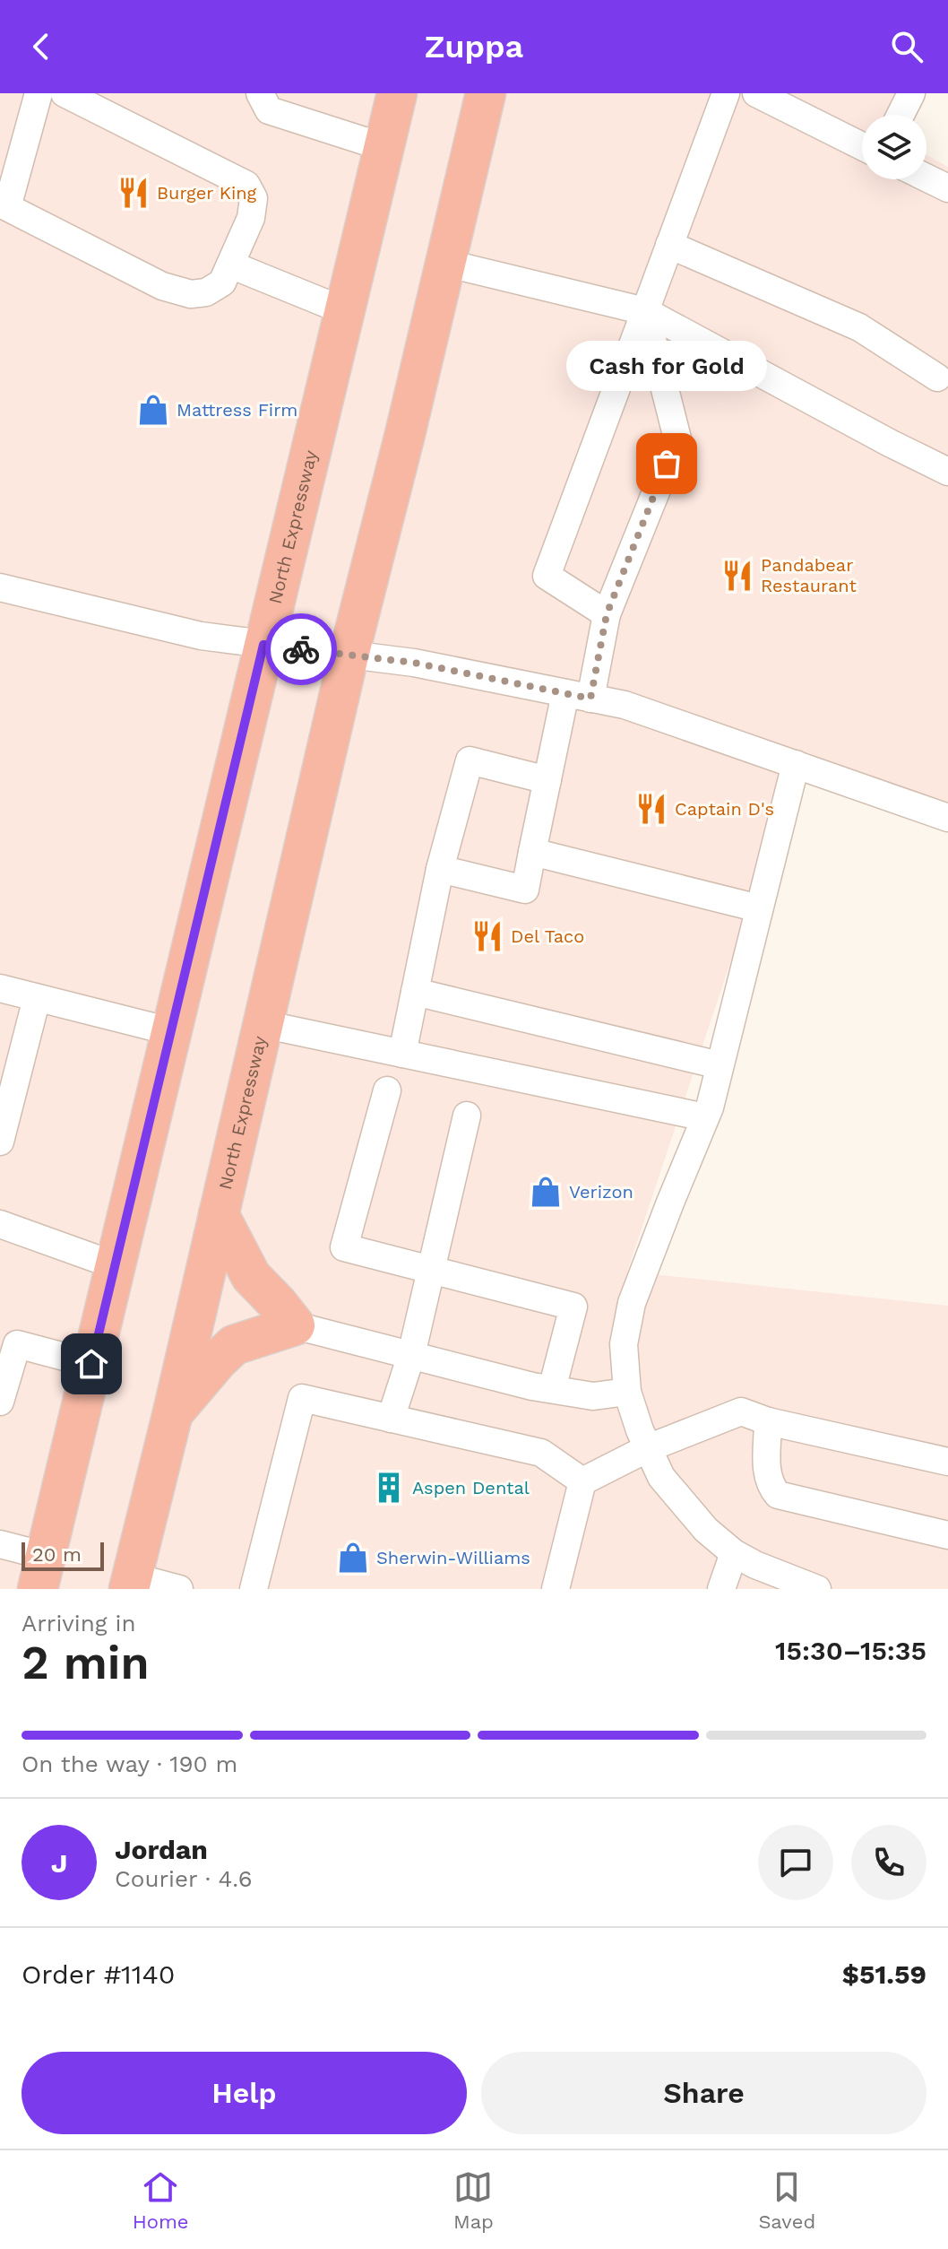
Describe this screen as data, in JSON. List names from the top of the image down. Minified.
{"streets":{"highway":["North Expressway"]},"places":{"restaurant":["Burger King","Pandabear Restaurant","Captain D's","Del Taco"],"shop":["Mattress Firm","Verizon","Sherwin-Williams"],"other":["Cash for Gold"],"building":["Aspen Dental"]},"scale_bar":"20 m","page":{"header":"Zuppa","bubble":"Cash for Gold","scale":"20 m","heading":["2 min","Arriving in","15:30–15:35"],"panel":["Jordan","Courier · 4.6","Order #1140","$51.59"],"bar":"On the way · 190 m","round":"J","buttons":["Help","Share"],"tabs":["Home","Map","Saved"]}}
